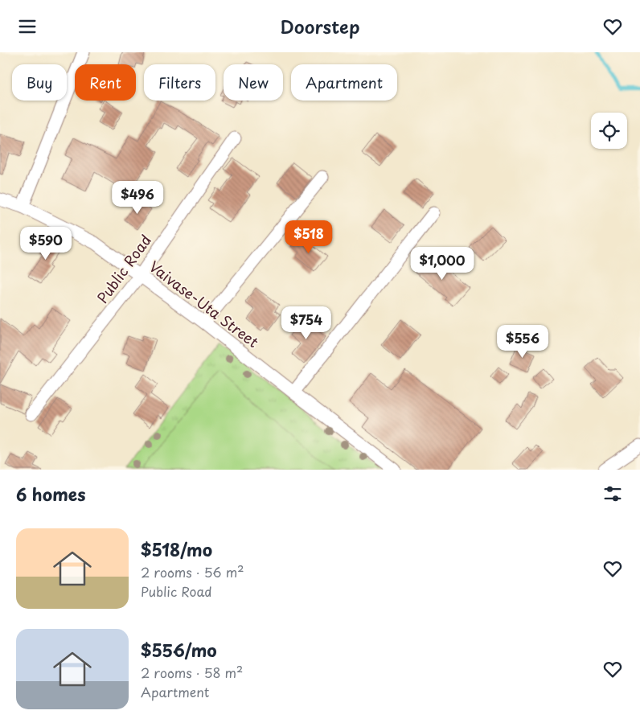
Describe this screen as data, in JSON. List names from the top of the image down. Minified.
{"streets":{"street":["Public Road","Vaivase-Uta Street"]},"crossings":[["Public Road","Vaivase-Uta Street"]],"page":{"header":"Doorstep","chip":["Buy","Rent","Filters","New","Apartment"],"price":["$496","$518","$590","$1,000","$754","$556"],"heading":"6 homes","list":[{"name":"$518/mo","note":"2 rooms · 56 m² · Public Road"},{"name":"$556/mo","note":"2 rooms · 58 m² · Apartment"}]}}
